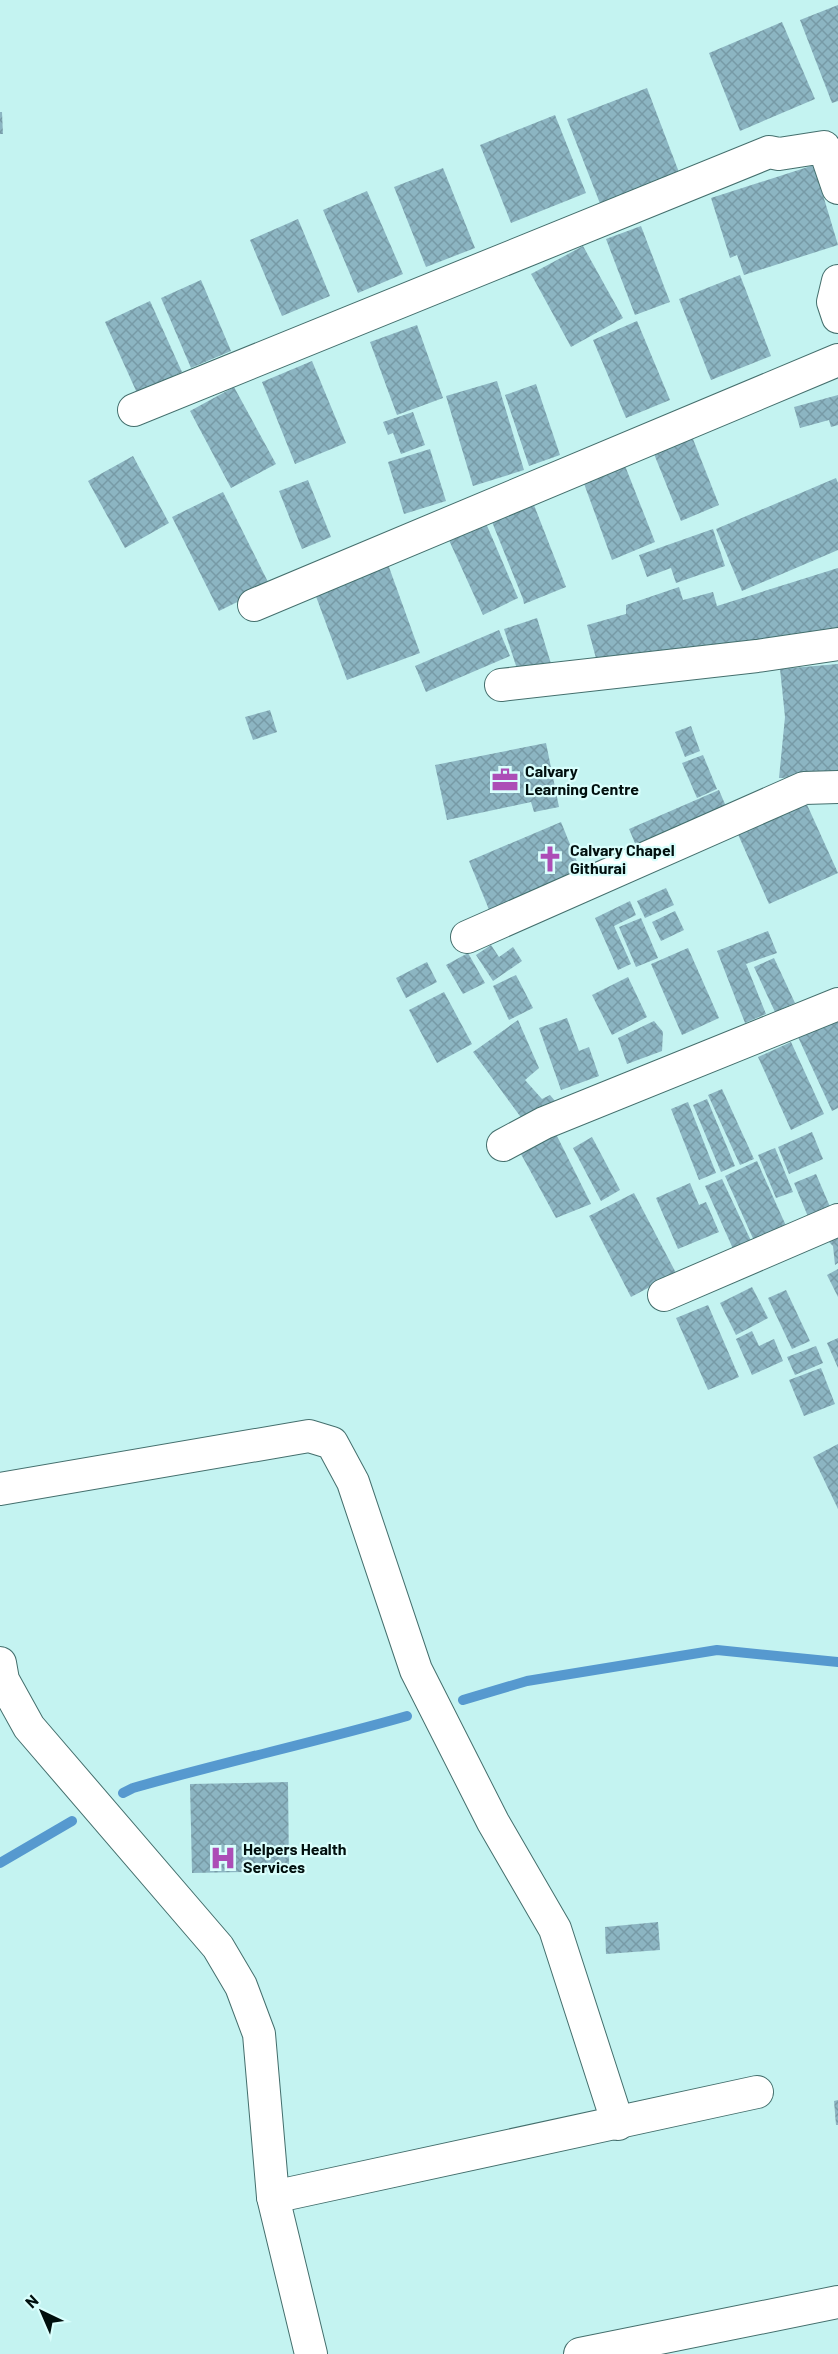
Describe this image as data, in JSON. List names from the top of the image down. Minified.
{"places":{"office":["Calvary Learning Centre"],"church":["Calvary Chapel Githurai"],"hospital":["Helpers Health Services"]},"north":"top left"}
